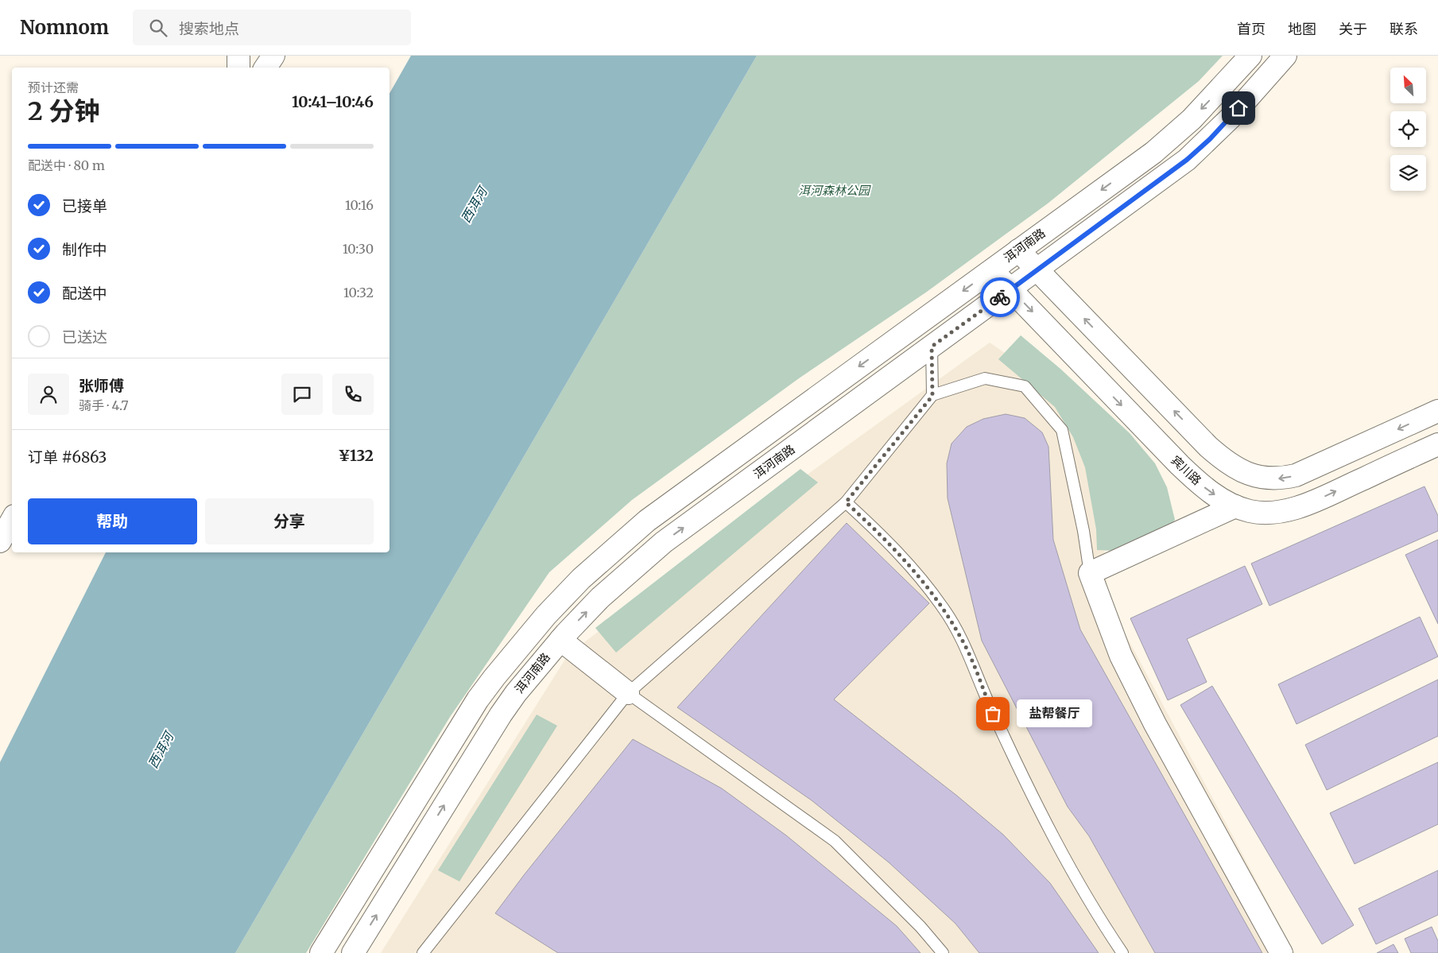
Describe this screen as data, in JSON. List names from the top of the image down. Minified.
{"streets":{"main road":["洱河南路","宾川路"]},"crossings":[["洱河南路","宾川路"]],"one_way":["宾川路"],"water":["西洱河"],"parks":["洱河森林公园"],"places":["盐帮餐厅"],"north":"top left","page":{"header":"Nomnom","search":"搜索地点","nav":["首页","地图","关于","联系"],"heading":["2 分钟","预计还需","10:41–10:46"],"panel":["张师傅","骑手 · 4.7","订单 #6863","¥132"],"bar":"配送中 · 80 m","list":[["已接单","10:16"],["制作中","10:30"],["配送中","10:32"],"已送达"],"buttons":["帮助","分享"],"bubble":"盐帮餐厅"}}
